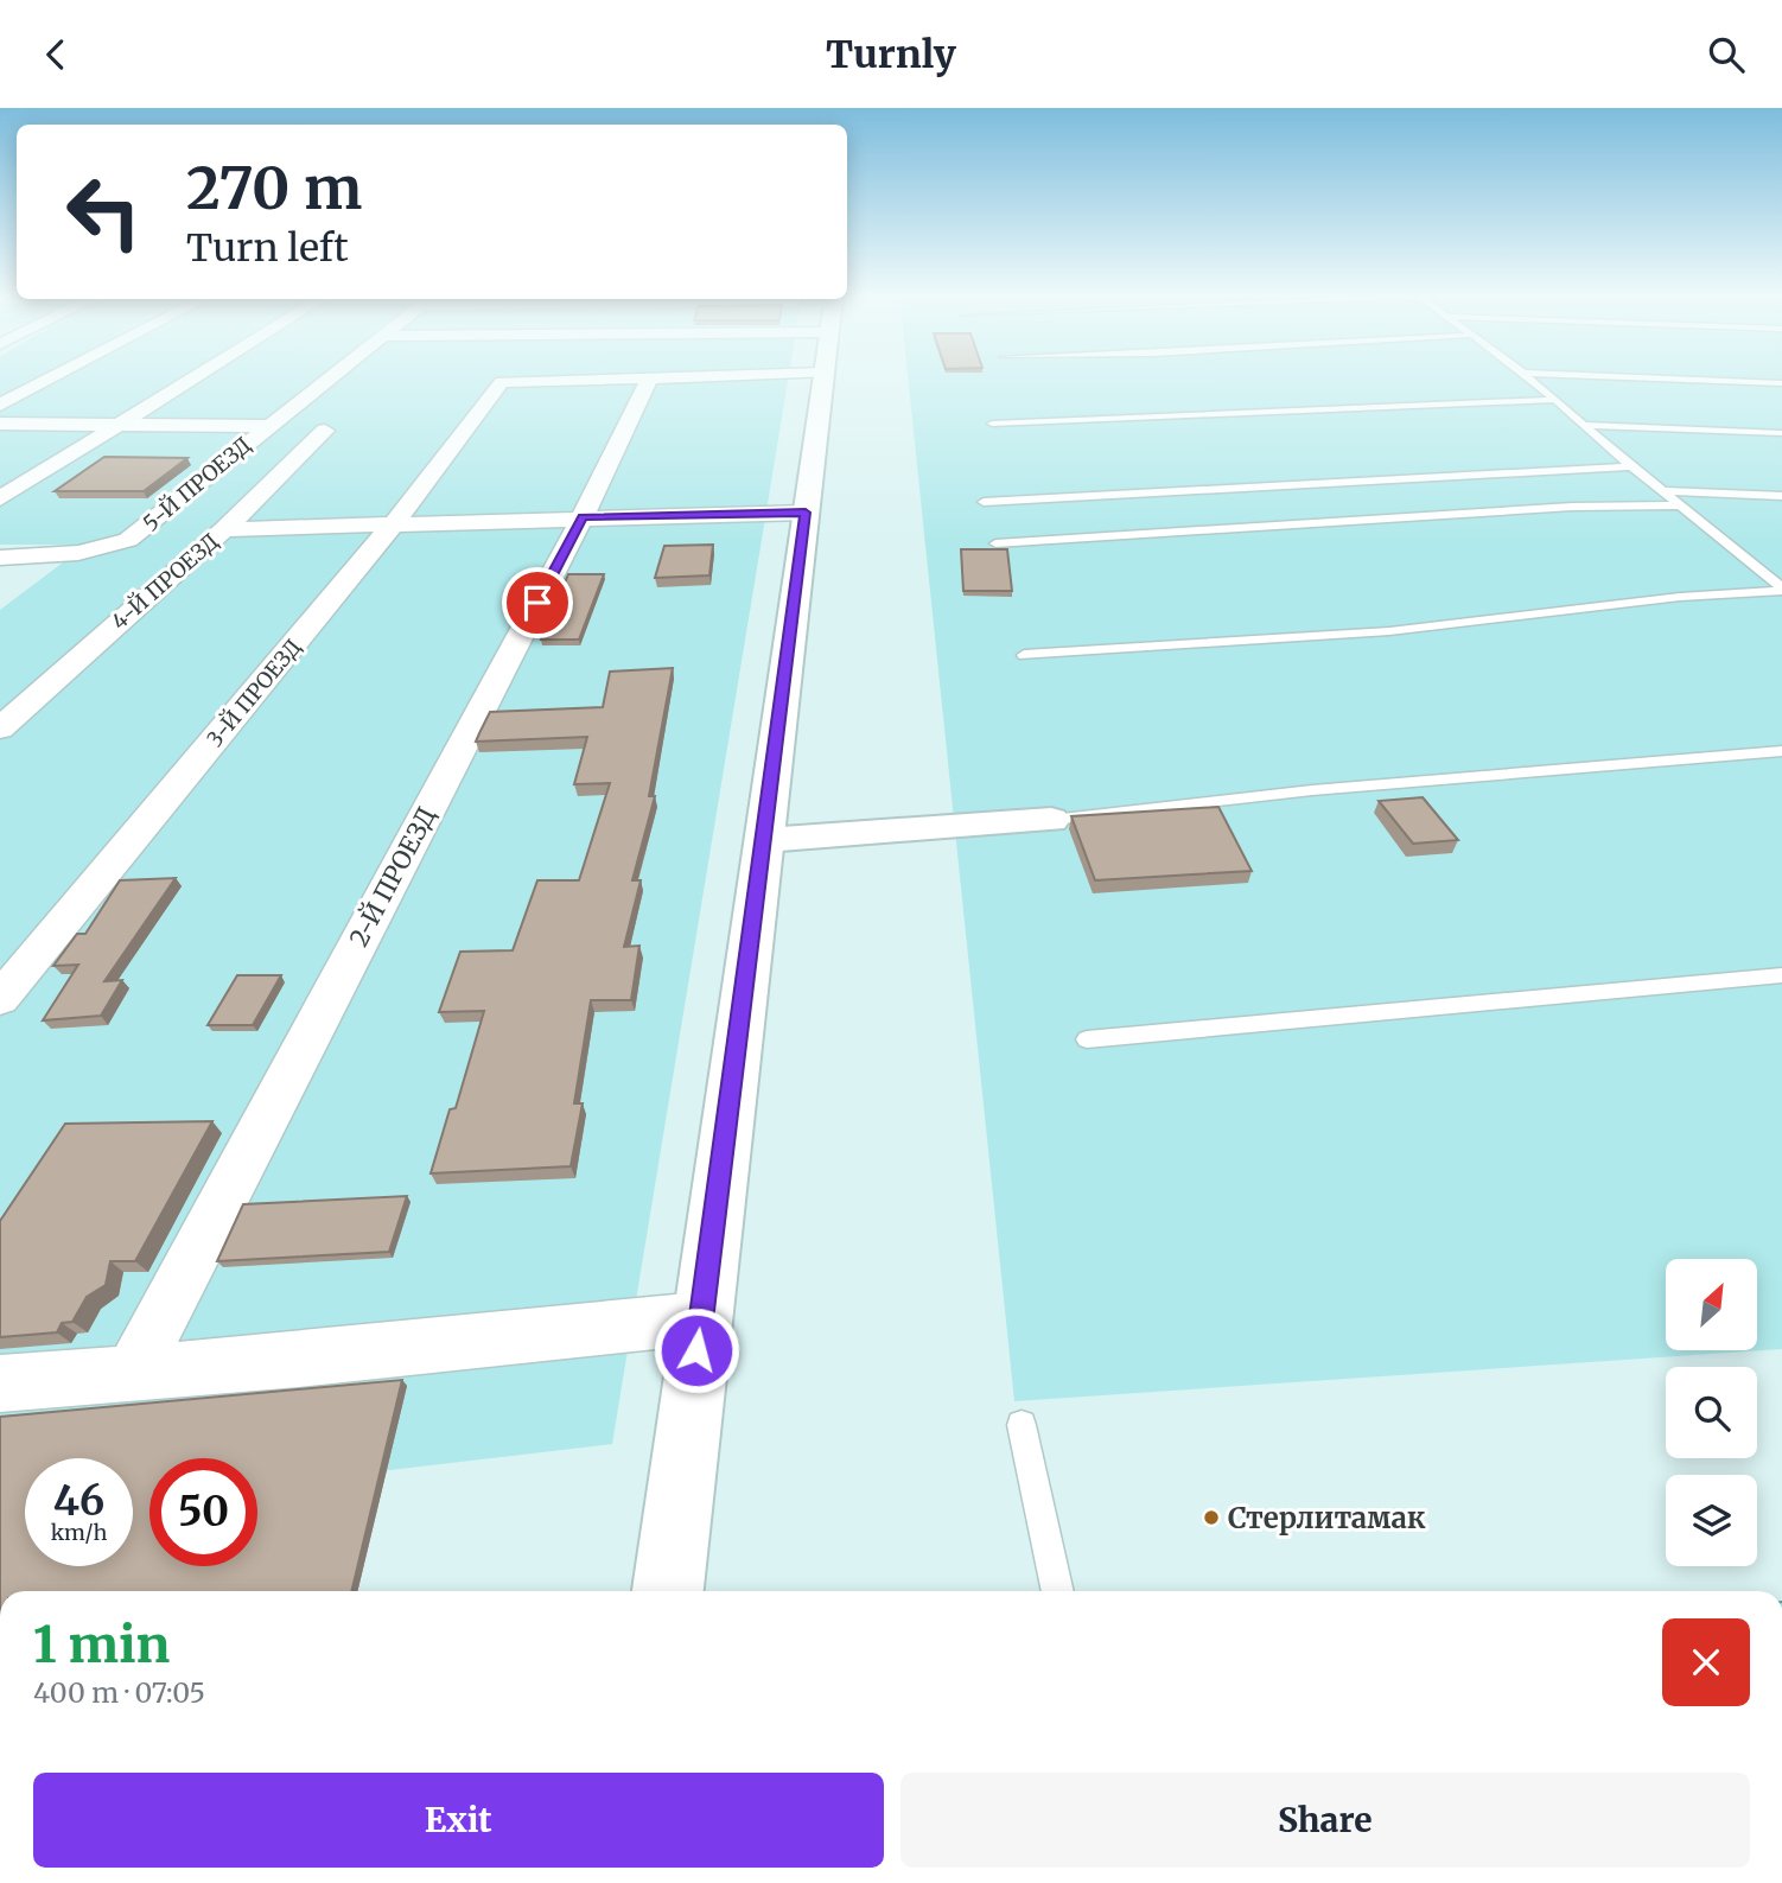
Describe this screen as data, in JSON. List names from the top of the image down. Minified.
{"streets":{"street":["5-Й ПРОЕЗД","4-Й ПРОЕЗД","3-Й ПРОЕЗД","2-Й ПРОЕЗД"]},"crossings":[["3-Й ПРОЕЗД","2-Й ПРОЕЗД"]],"places":["Стерлитамак"],"north":"top right","page":{"header":"Turnly","turn":["270 m","Turn left"],"speed":"46 km/h","limit":"50","heading":["1 min","400 m · 07:05"],"buttons":["Exit","Share"]}}
